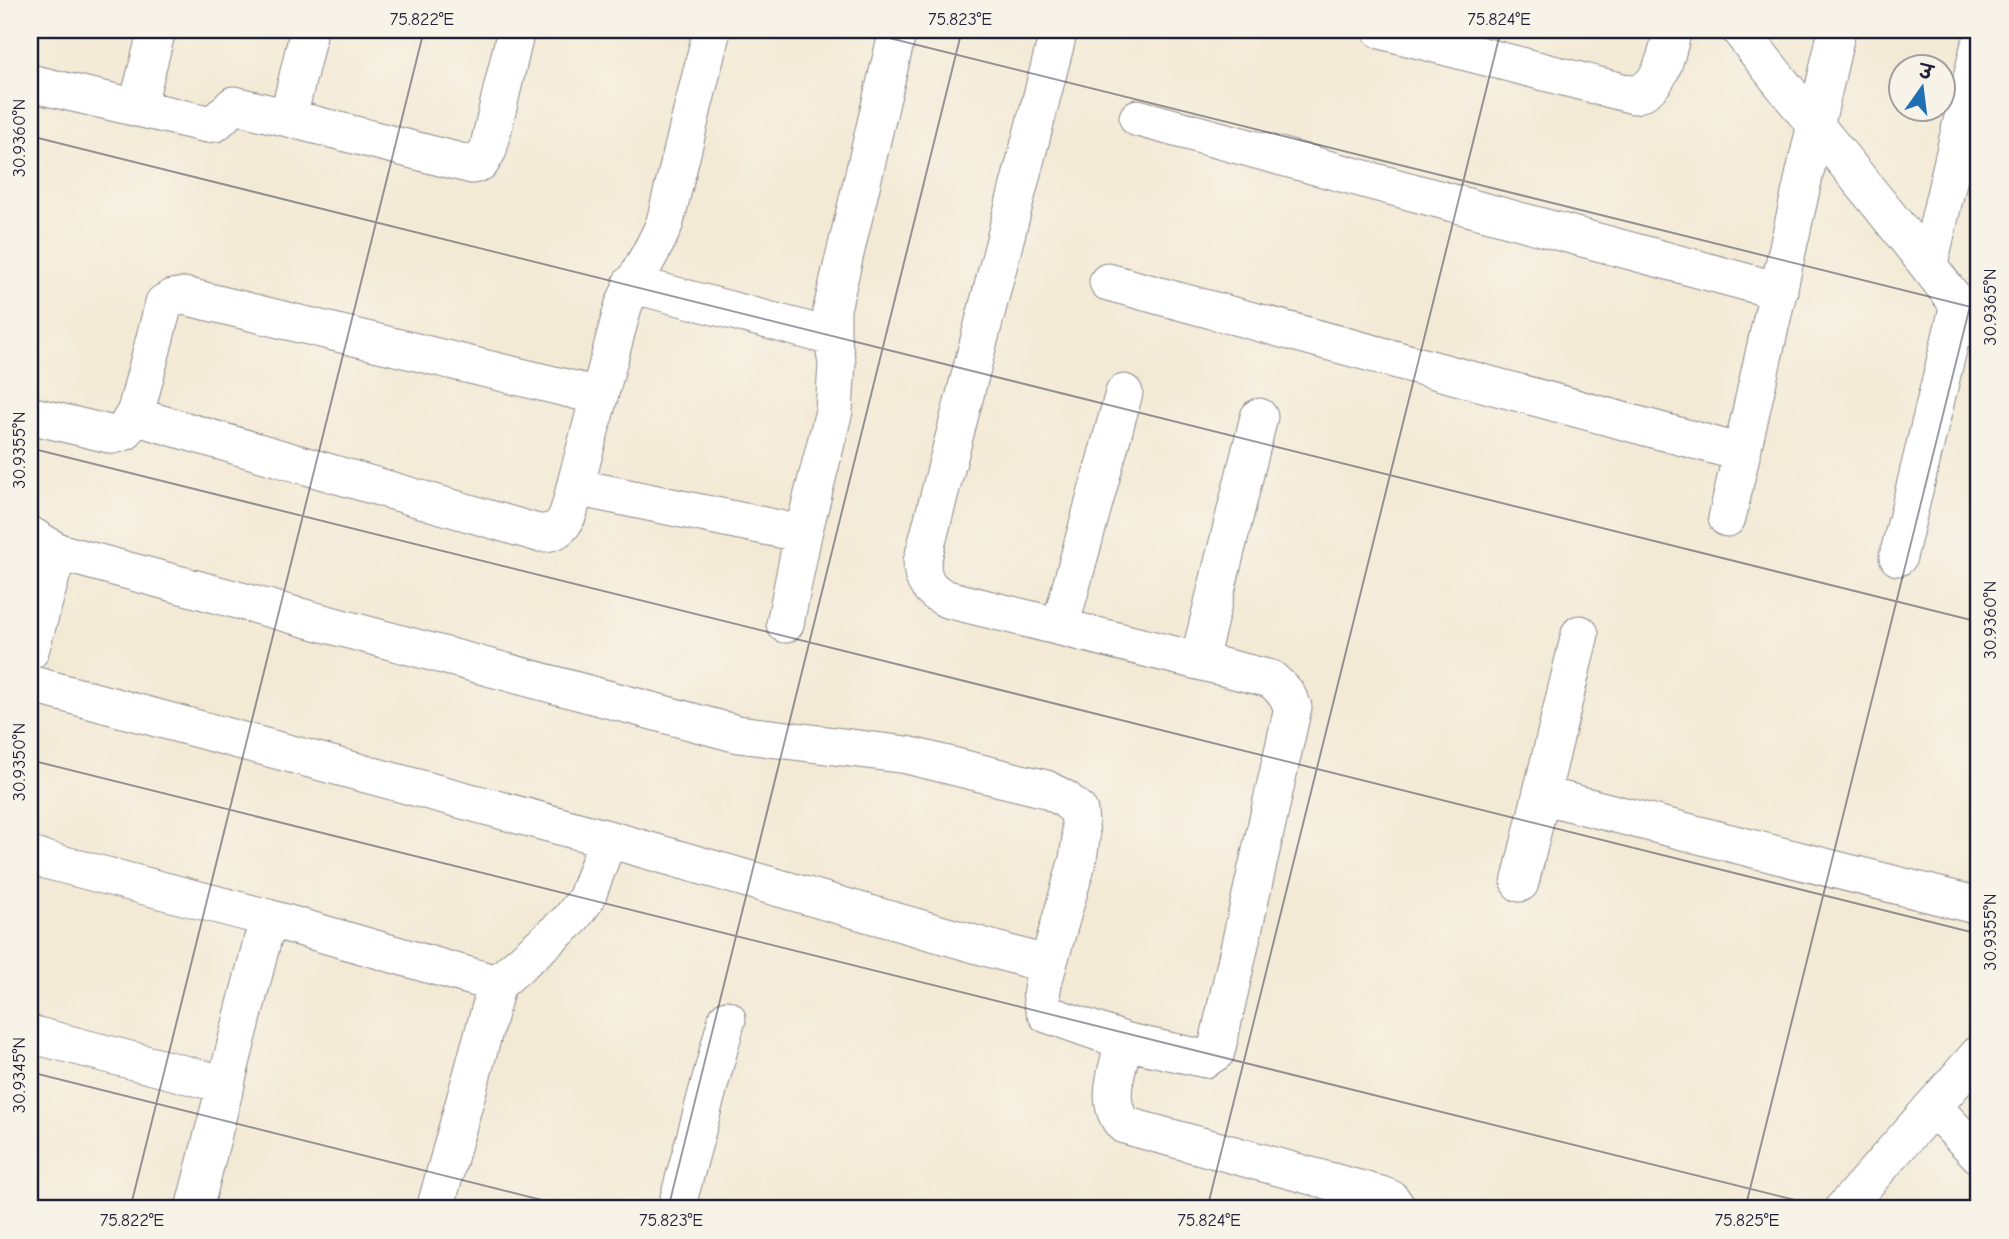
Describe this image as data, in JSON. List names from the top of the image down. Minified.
{"north":"top","coordinates":["75.822°E","75.823°E","75.824°E","30.9360°N","30.9365°N","30.9355°N","30.9350°N","30.9345°N","75.825°E"]}
